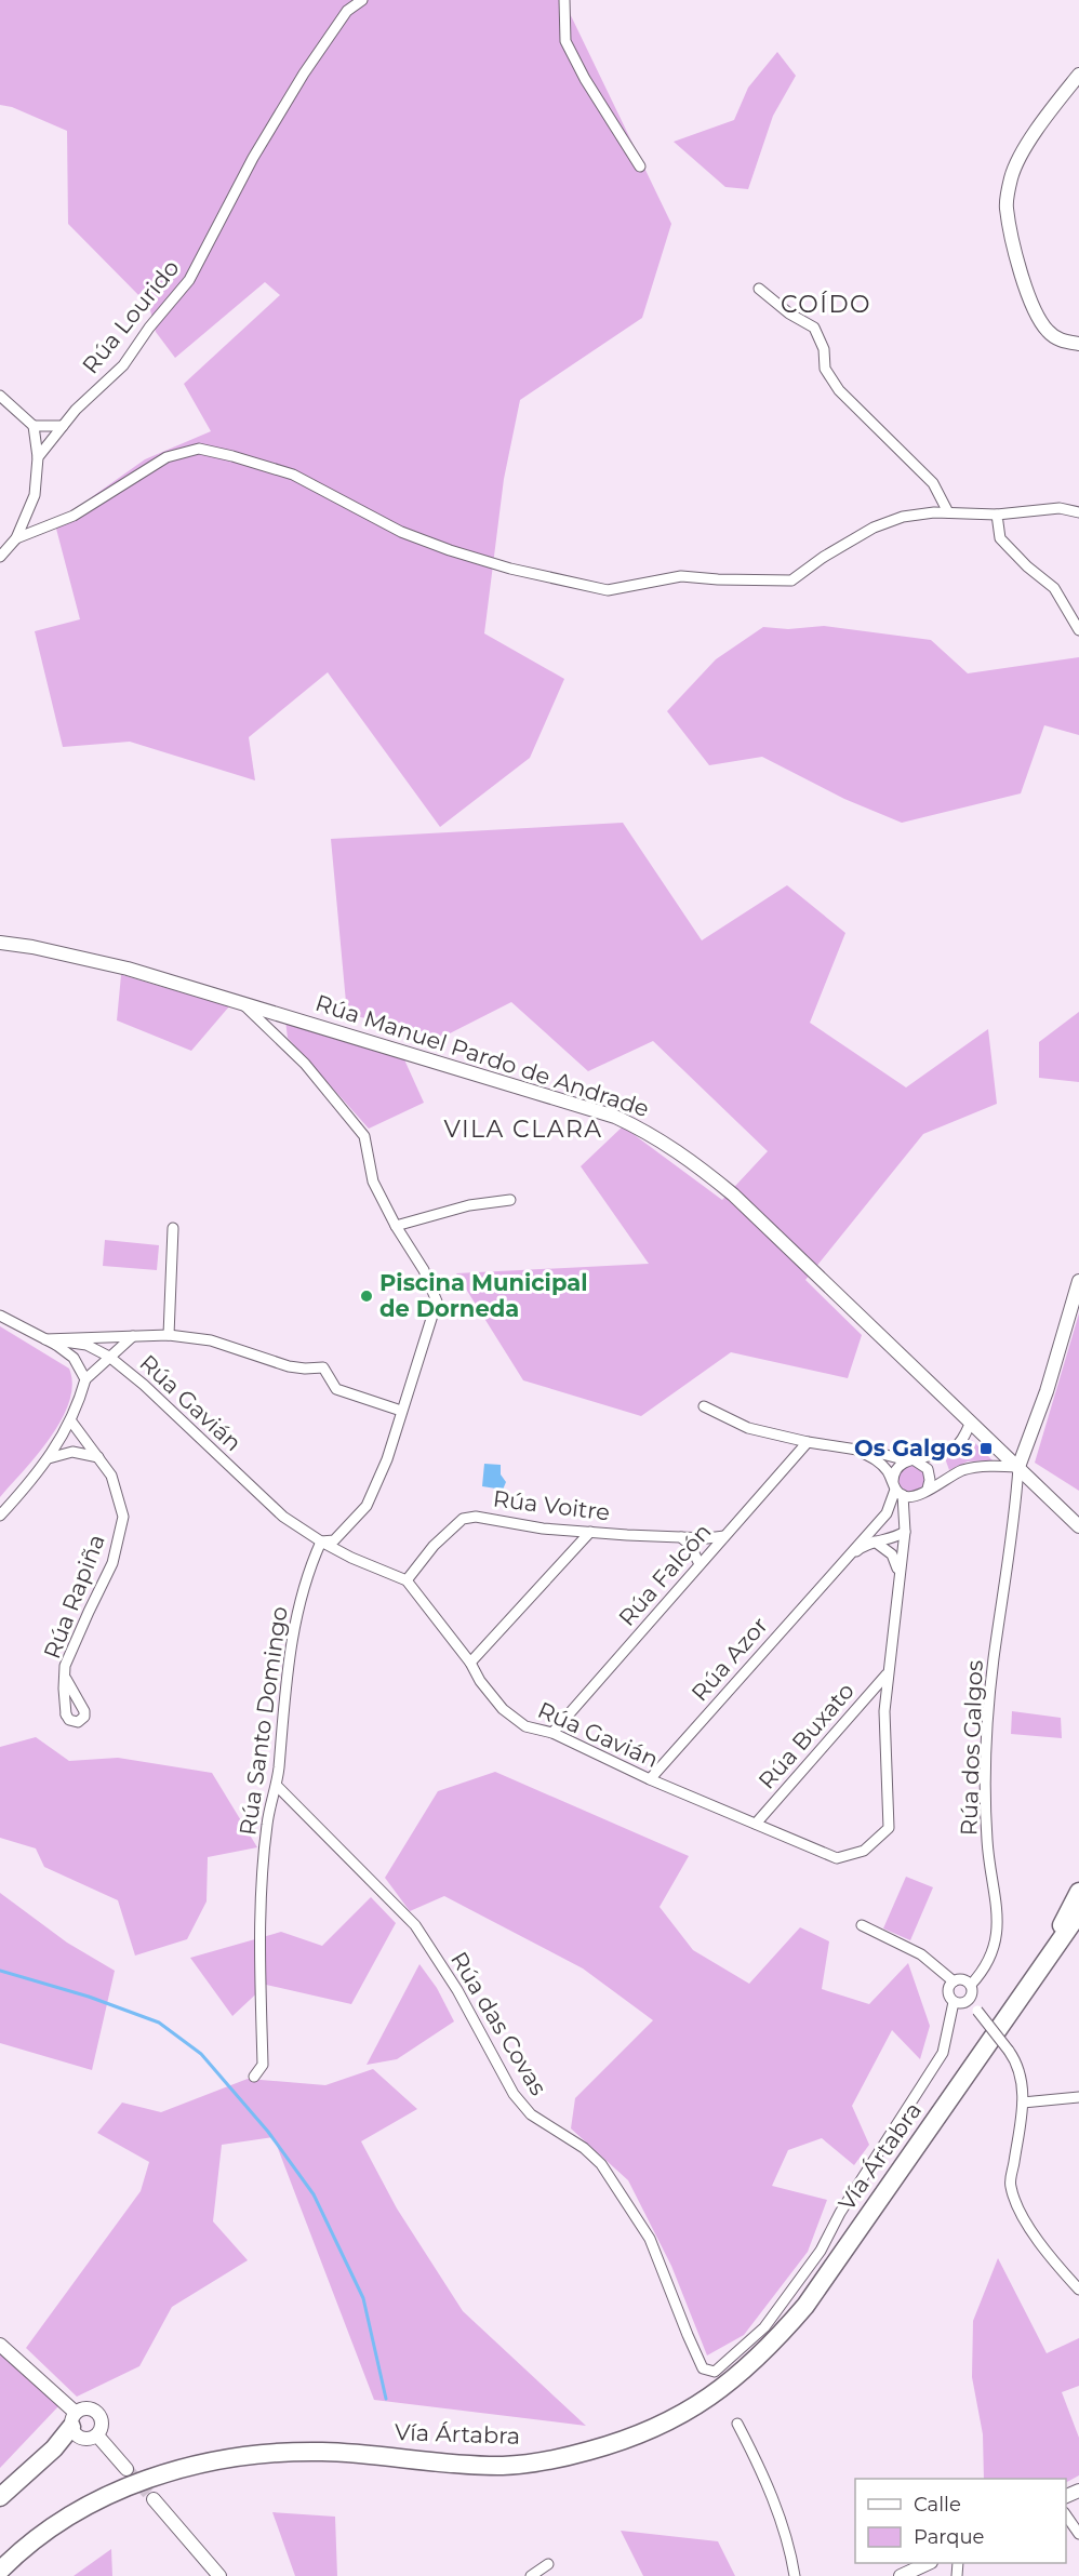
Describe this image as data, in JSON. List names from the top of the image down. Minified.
{"streets":{"highway":["Vía Ártabra"],"street":["Rúa Lourido","Rúa Manuel Pardo de Andrade","Rúa Gavián","Rúa Voitre","Rúa Falcón","Rúa Rapiña","Rúa Azor","Rúa Santo Domingo","Rúa Buxato","Rúa dos Galgos","Rúa das Covas"]},"crossings":[["Rúa Manuel Pardo de Andrade","Rúa dos Galgos"],["Rúa Gavián","Rúa Voitre"],["Rúa Gavián","Rúa Falcón"],["Rúa Gavián","Rúa Azor"],["Rúa Gavián","Rúa Santo Domingo"],["Rúa Gavián","Rúa Buxato"],["Rúa Voitre","Rúa Falcón"],["Rúa Santo Domingo","Rúa das Covas"],["Rúa dos Galgos","Rúa das Covas"]],"districts":["COÍDO","VILA CLARA"],"places":{"other":["Piscina Municipal de Dorneda"],"transit":["Os Galgos"]},"legend":["Calle","Parque"]}
